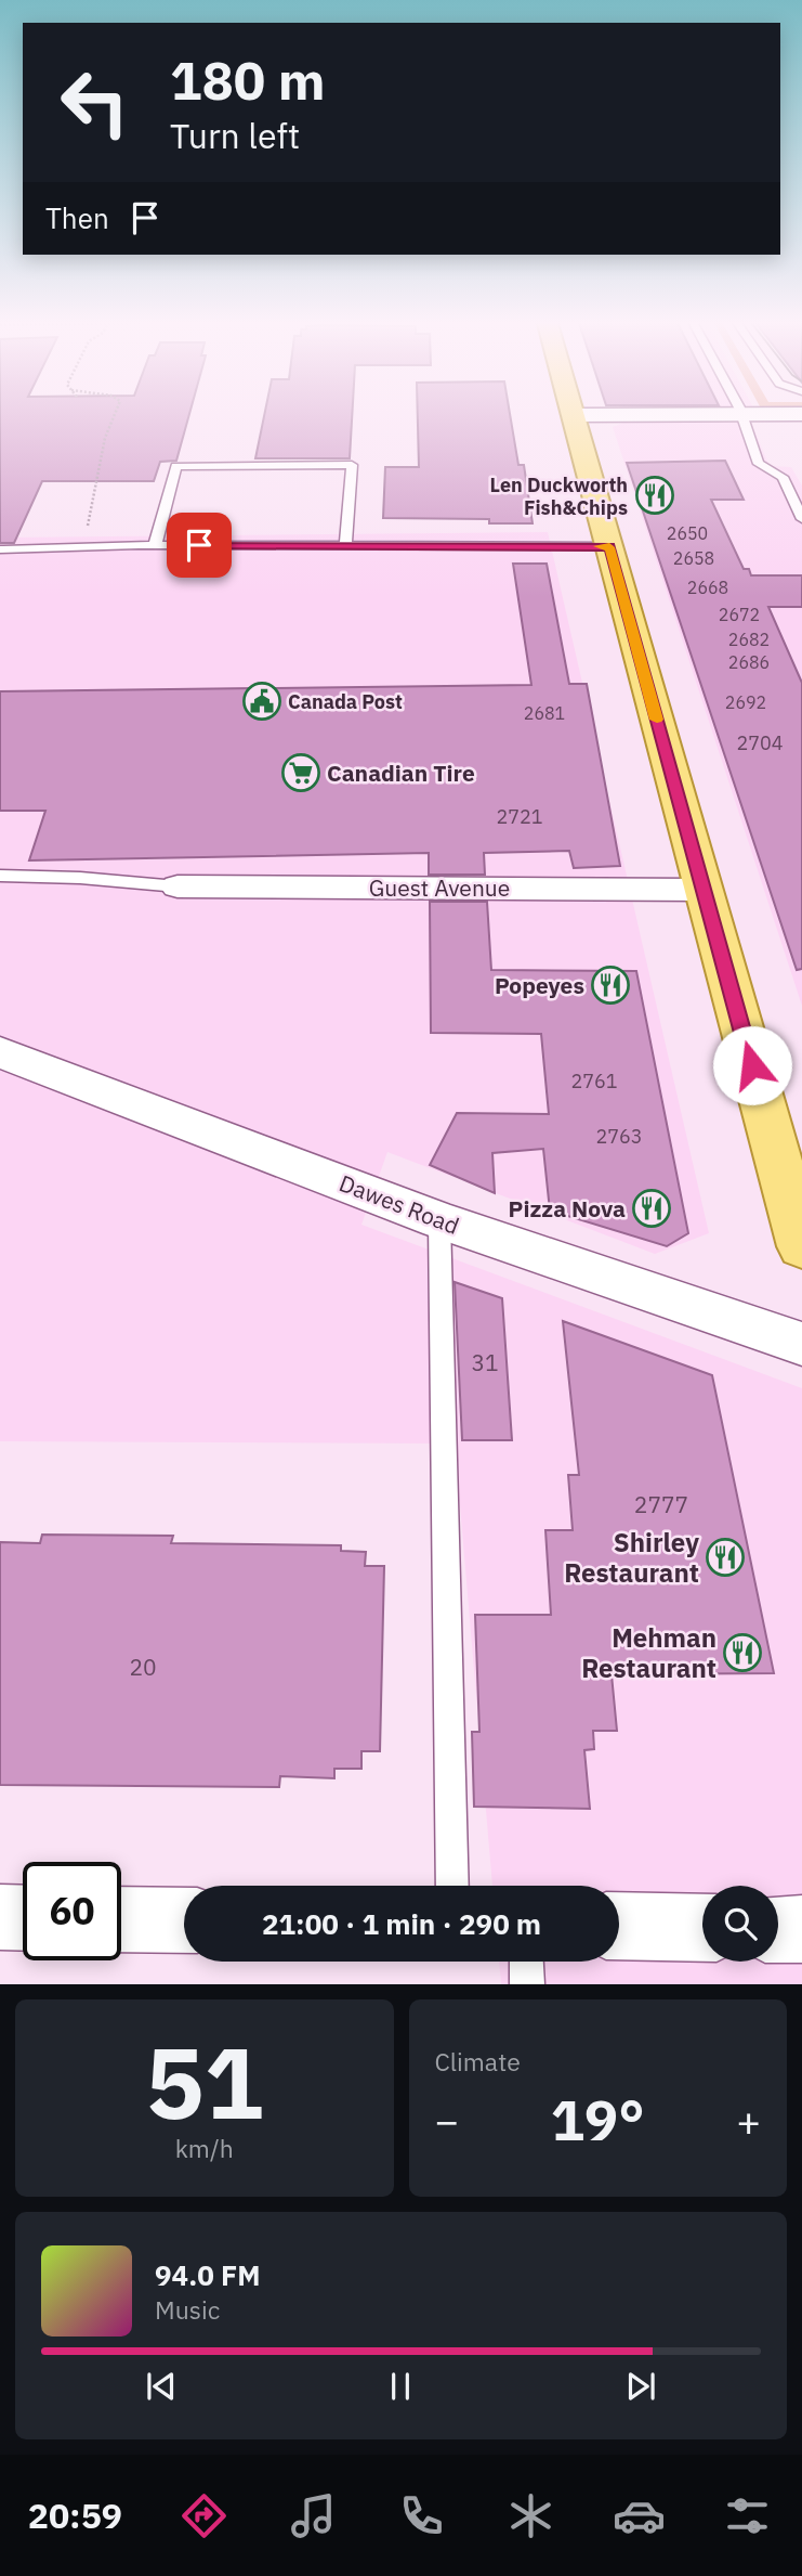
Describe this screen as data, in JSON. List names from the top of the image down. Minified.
{"streets":{"street":["Guest Avenue","Dawes Road"]},"places":{"restaurant":["Len Duckworth Fish&Chips","Popeyes","Pizza Nova","Shirley Restaurant","Mehman Restaurant"],"public building":["Canada Post"],"supermarket":["Canadian Tire"]},"house_numbers":["2650","2658","2668","2672","2682","2686","2692","2681","2704","2721","2761","2763","31","2777","20"],"page":{"turn":["180 m","Turn left"],"then":"Then","limit":"60","trip":"21:00 · 1 min · 290 m","tile":[["51","km/h"],"Climate"],"heat":["−","19°","+"],"song":["94.0 FM","Music"],"tabs":"20:59"}}
